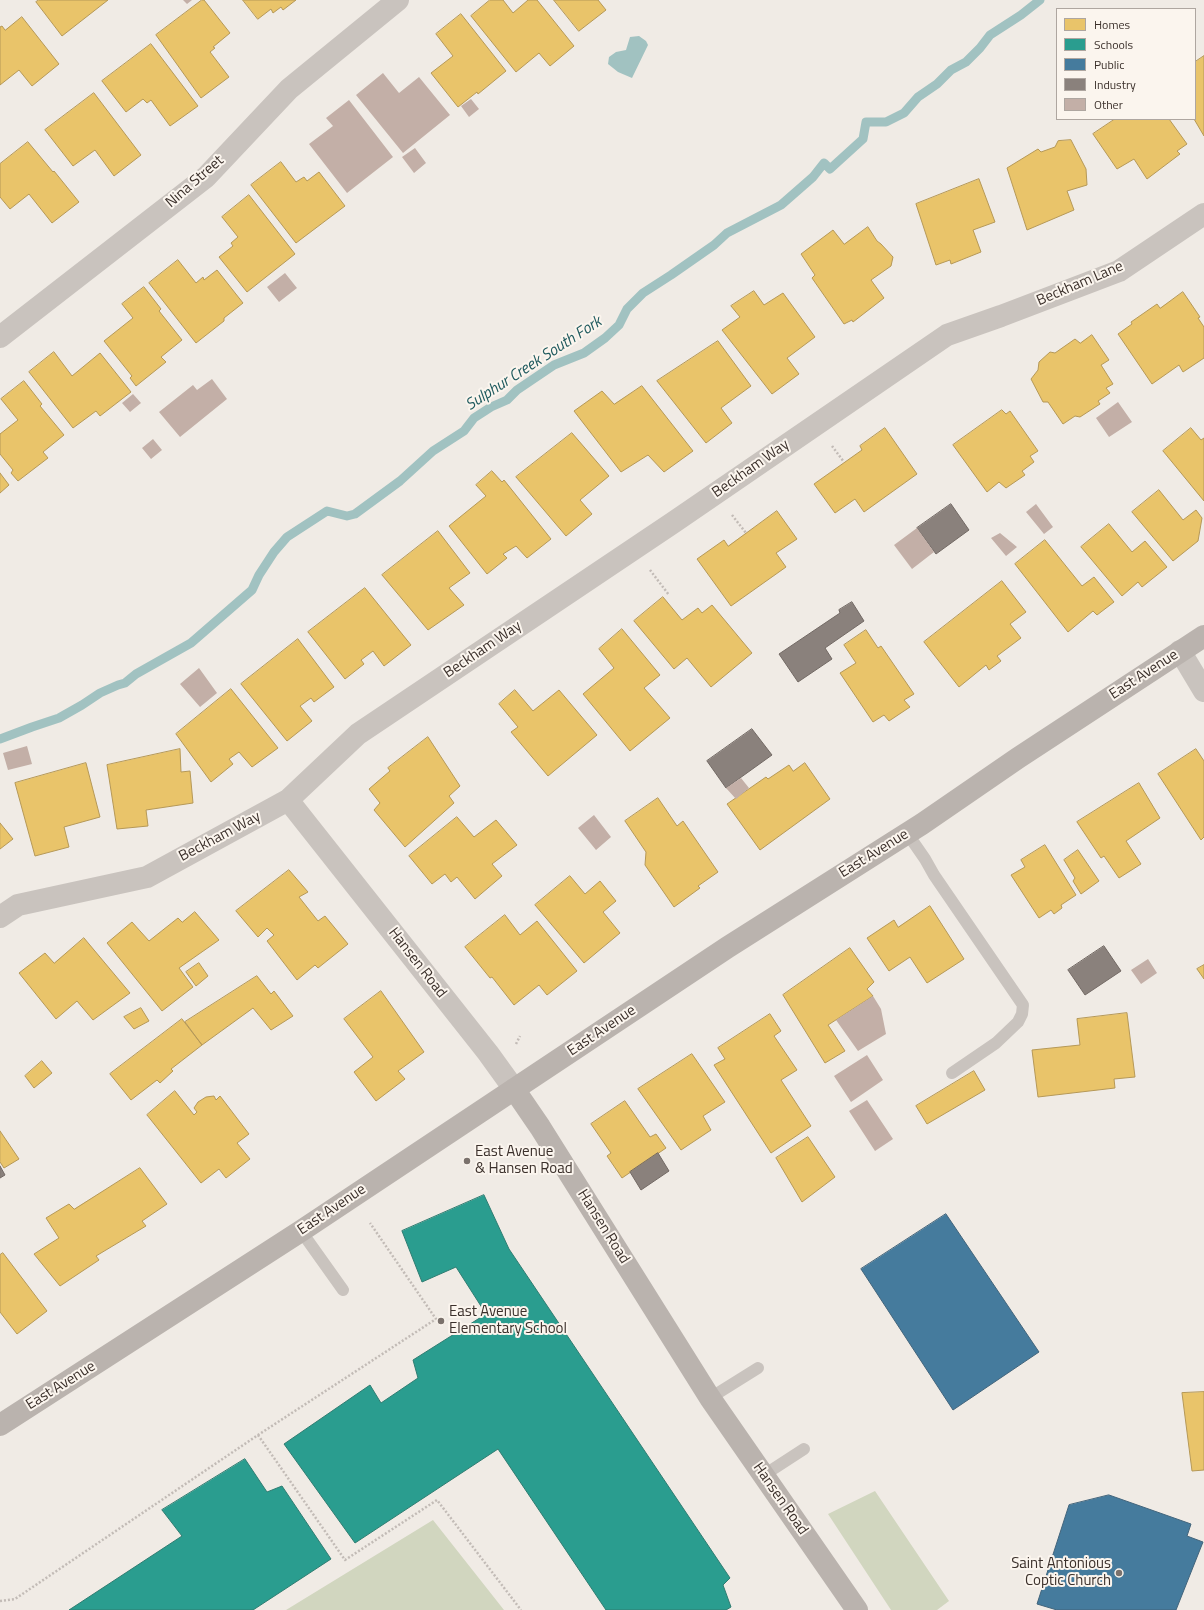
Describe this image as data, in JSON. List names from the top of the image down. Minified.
{"streets":{"street":["Nina Street","Beckham Lane","Beckham Way","East Avenue","Hansen Road"]},"crossings":[["Beckham Lane","Beckham Way"],["Beckham Way","Hansen Road"],["East Avenue","Hansen Road"]],"water":["Sulphur Creek South Fork"],"places":["East Avenue & Hansen Road","East Avenue Elementary School","Saint Antonious Coptic Church"],"legend":["Homes","Schools","Public","Industry","Other"]}
